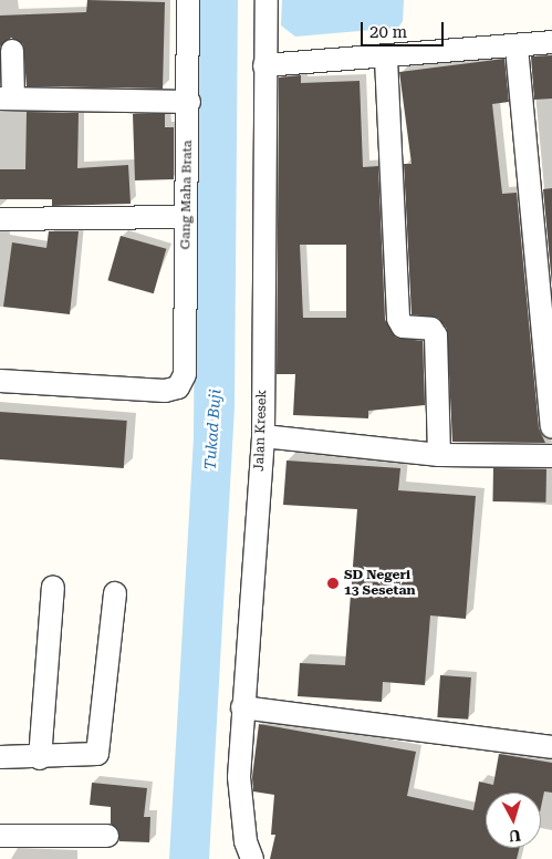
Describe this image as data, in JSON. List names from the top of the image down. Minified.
{"streets":{"street":["Gang Maha Brata","Jalan Kresek"]},"water":["Tukad Buji"],"places":["SD Negeri 13 Sesetan"],"scale_bar":"20 m","north":"bottom"}
